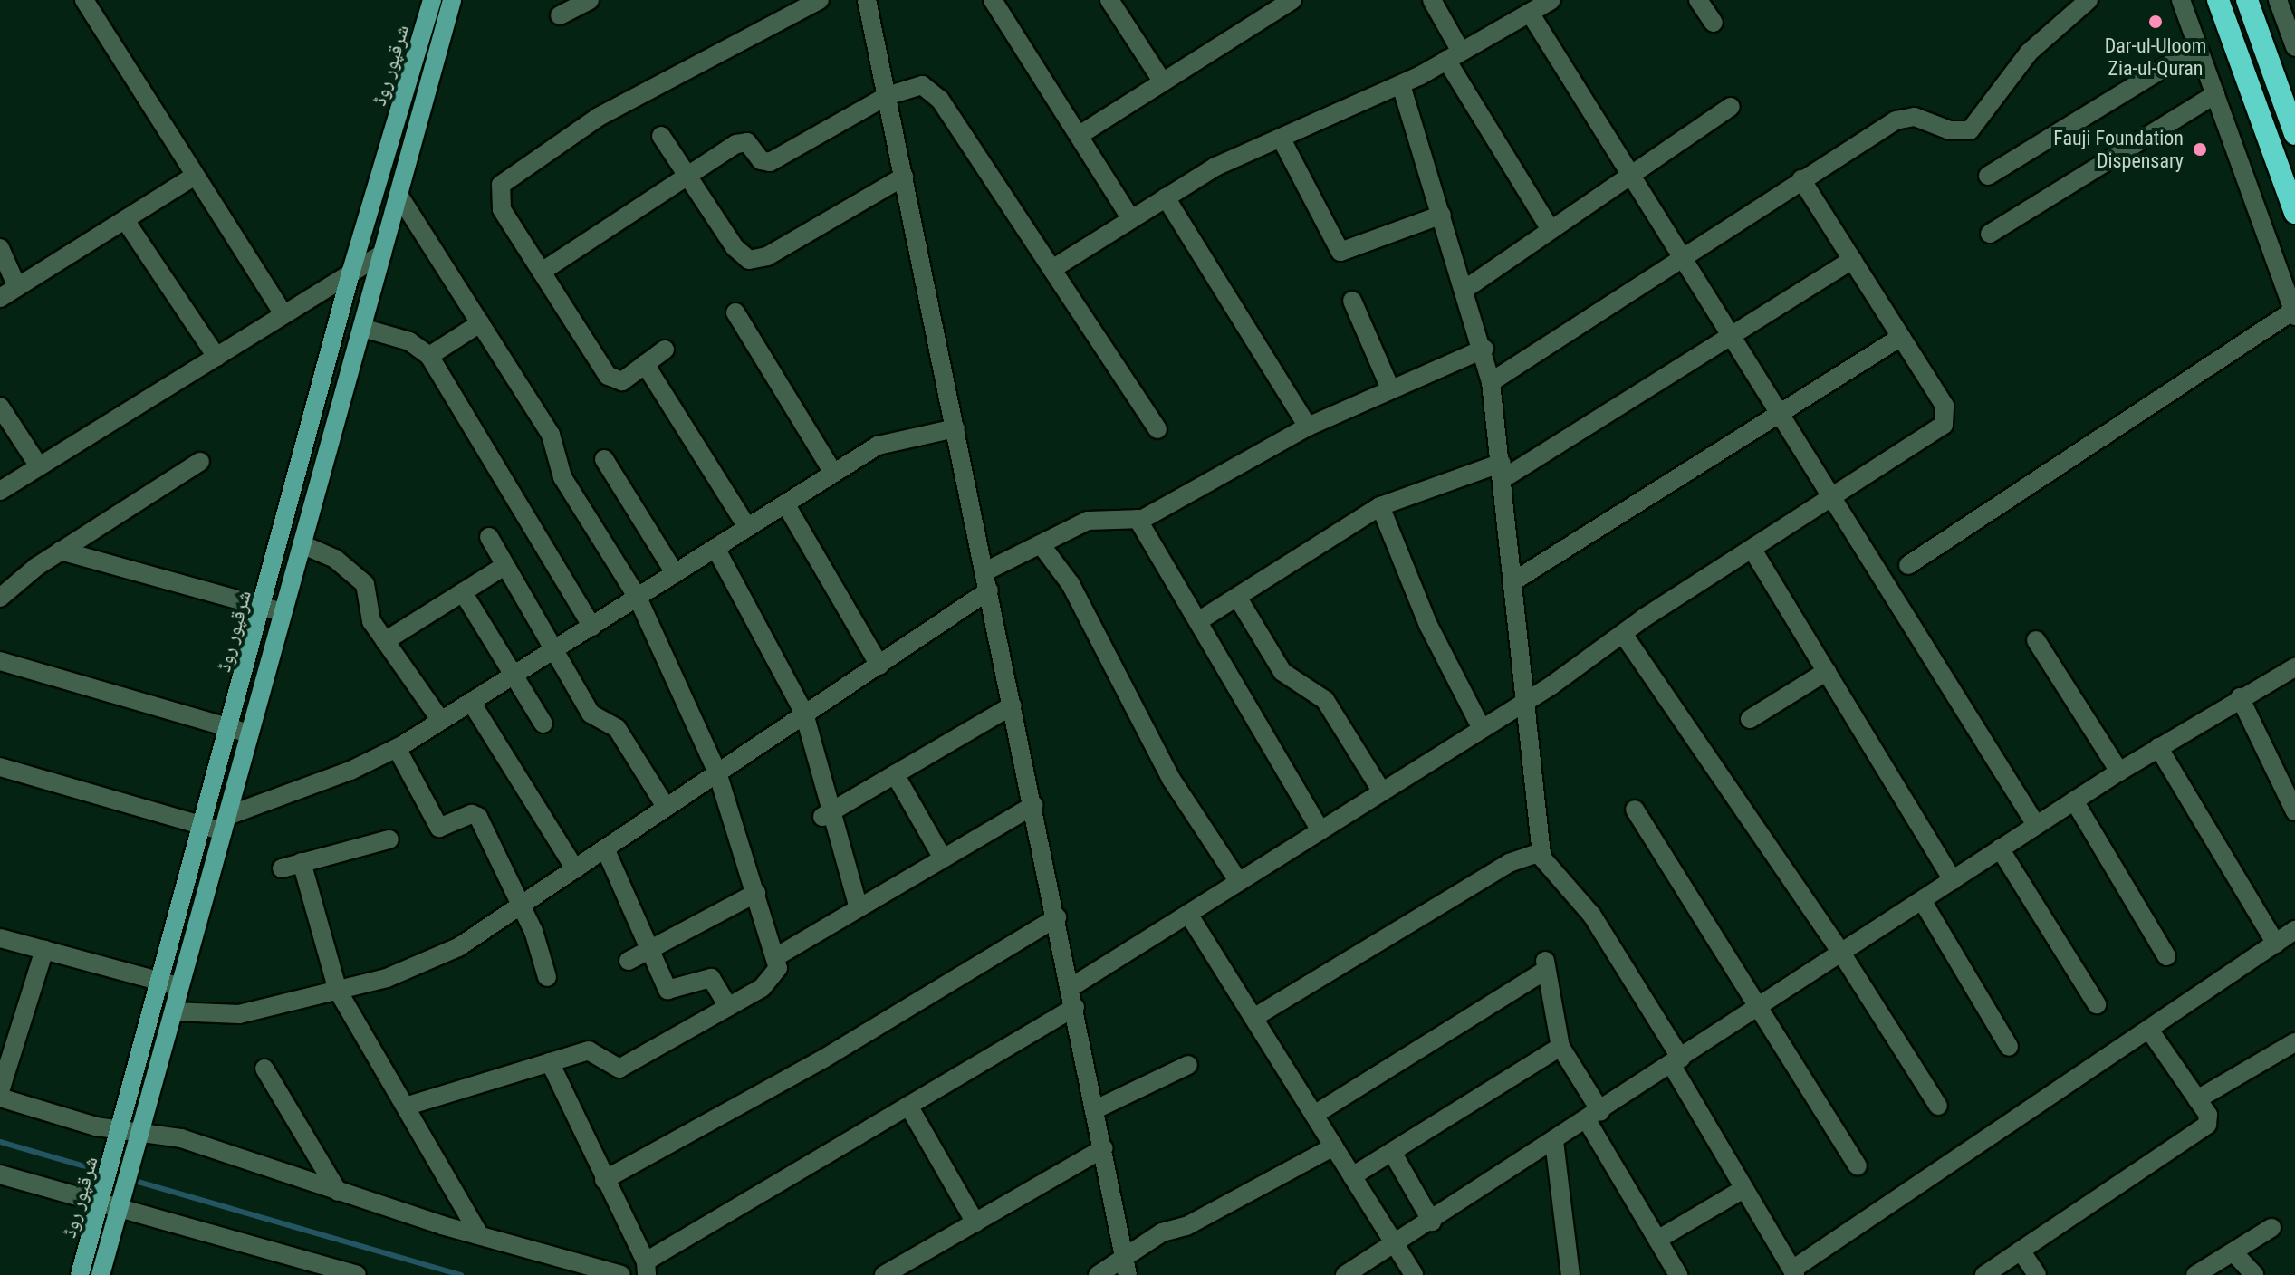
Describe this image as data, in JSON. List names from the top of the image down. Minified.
{"streets":{"main road":["شرقپور روڈ"]},"places":["Dar-ul-Uloom Zia-ul-Quran","Fauji Foundation Dispensary"]}
